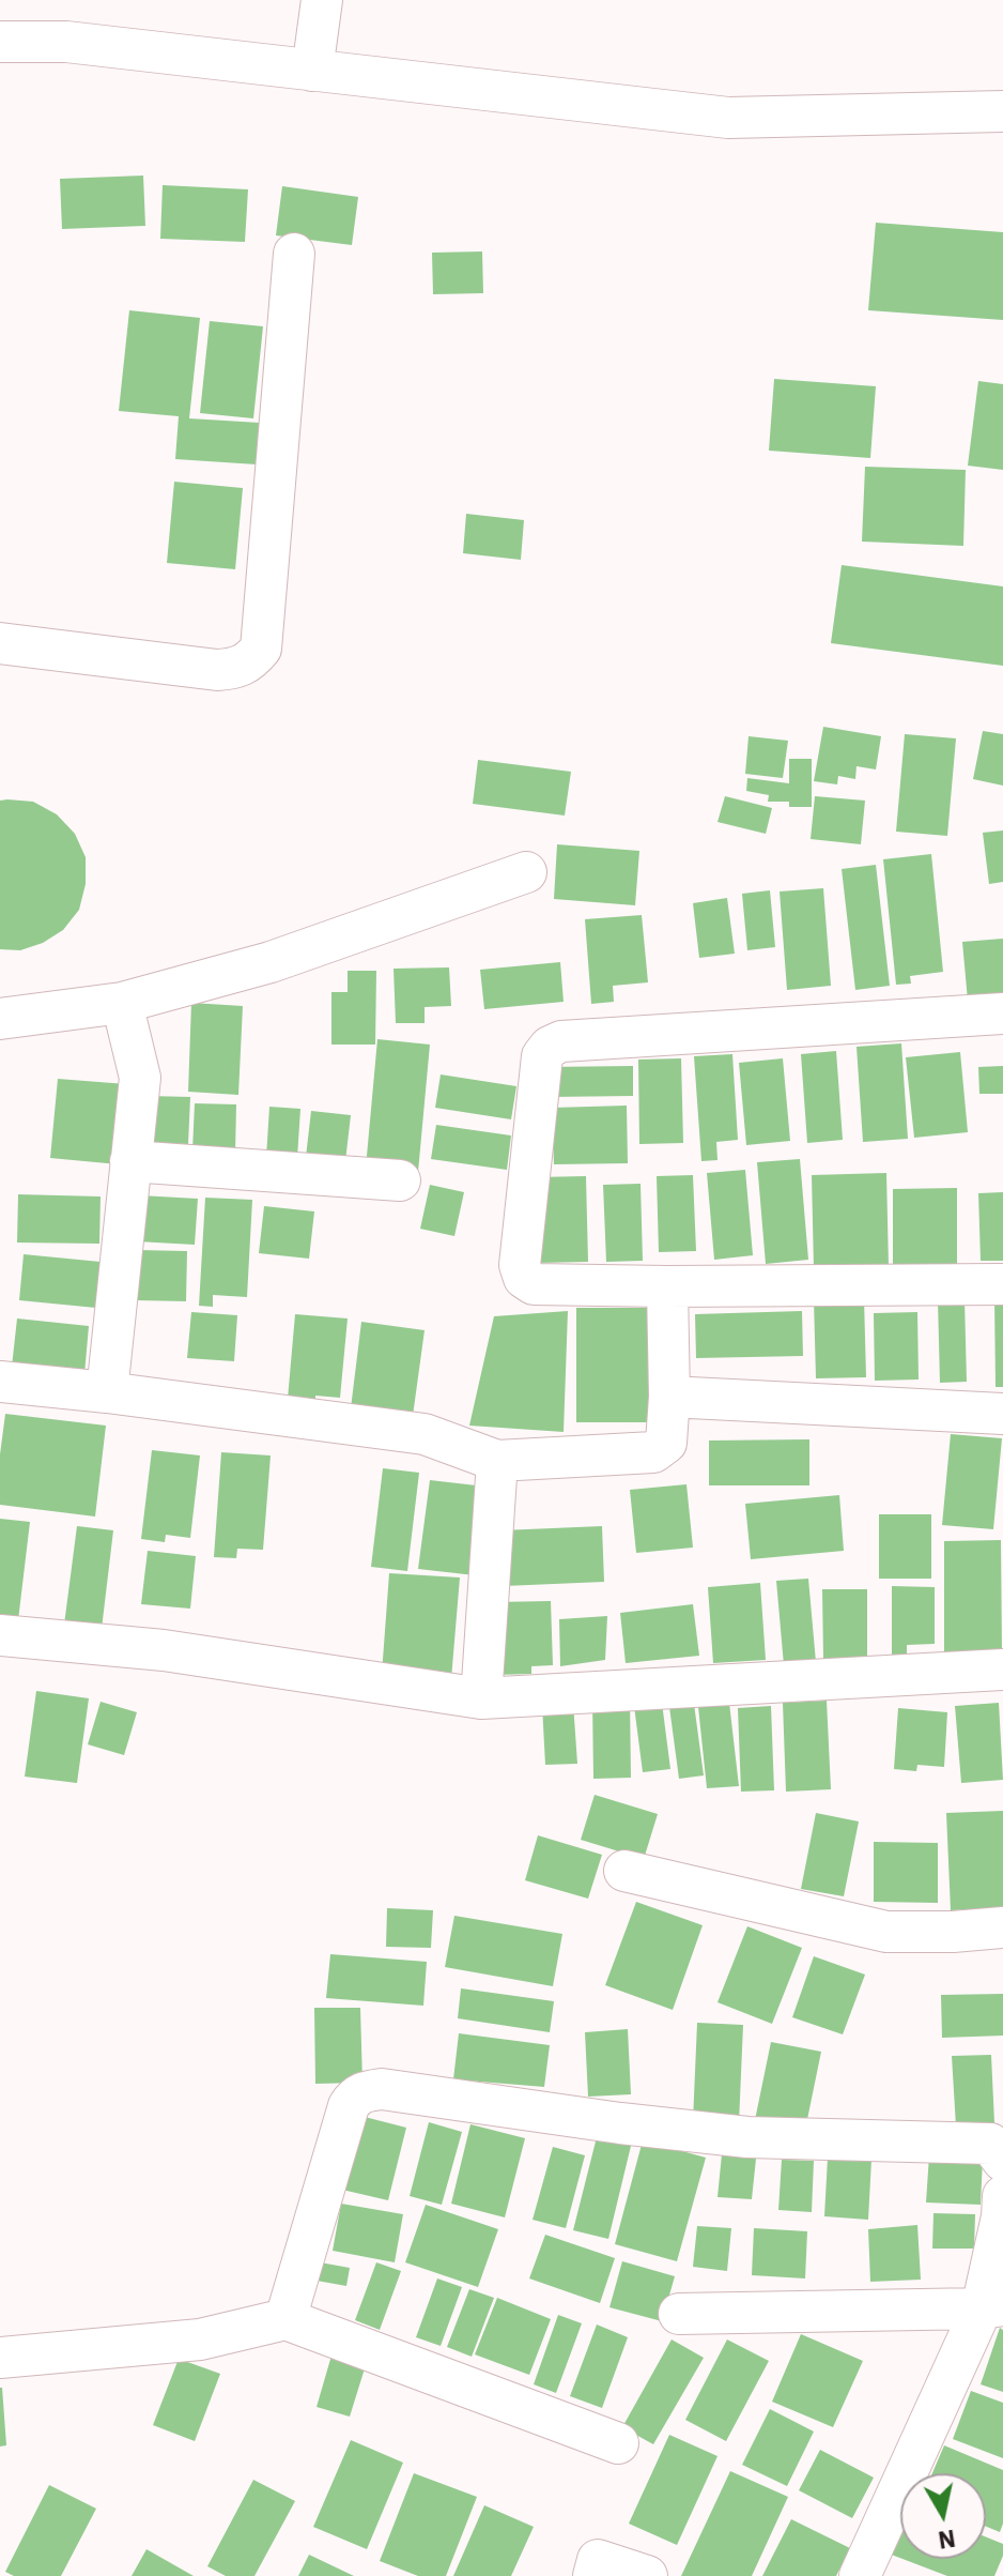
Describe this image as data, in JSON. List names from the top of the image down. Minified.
{"north":"bottom"}
